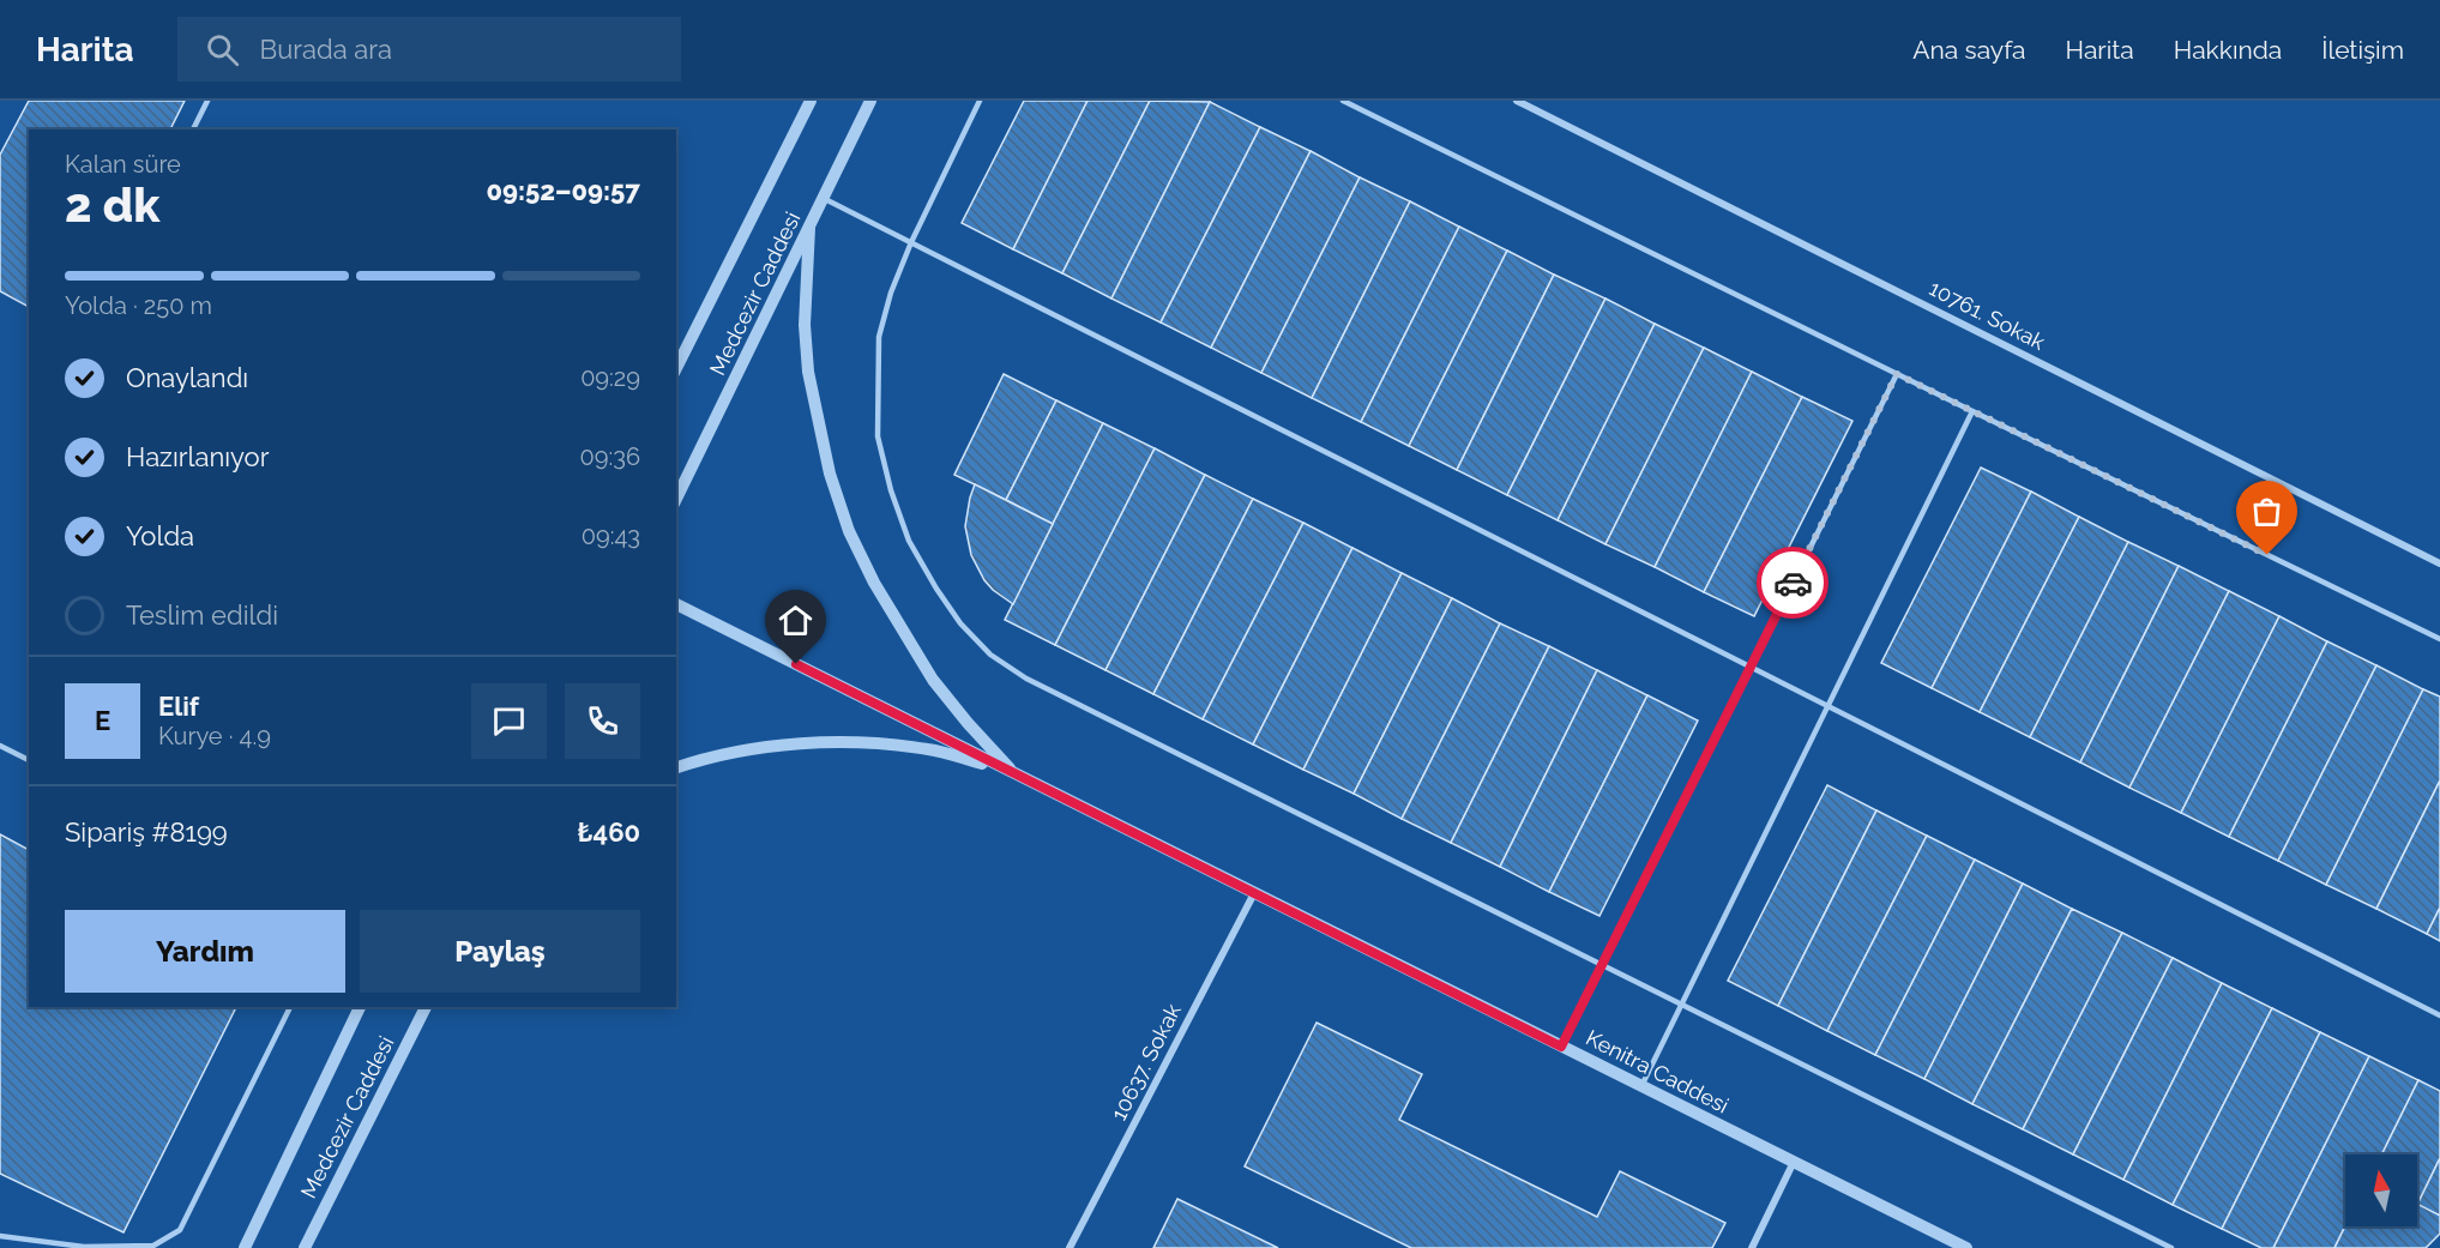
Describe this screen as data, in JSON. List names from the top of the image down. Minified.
{"streets":{"street":["Medcezir Caddesi","10761. Sokak","10637. Sokak","Kenitra Caddesi"]},"crossings":[["10637. Sokak","Kenitra Caddesi"]],"north":"top","page":{"header":"Harita","search":"Burada ara","nav":["Ana sayfa","Harita","Hakkında","İletişim"],"heading":["2 dk","Kalan süre","09:52–09:57"],"panel":["Elif","Kurye · 4.9","Sipariş #8199","₺460"],"bar":"Yolda · 250 m","list":[["Onaylandı","09:29"],["Hazırlanıyor","09:36"],["Yolda","09:43"],"Teslim edildi"],"round":"E","buttons":["Yardım","Paylaş"]}}
